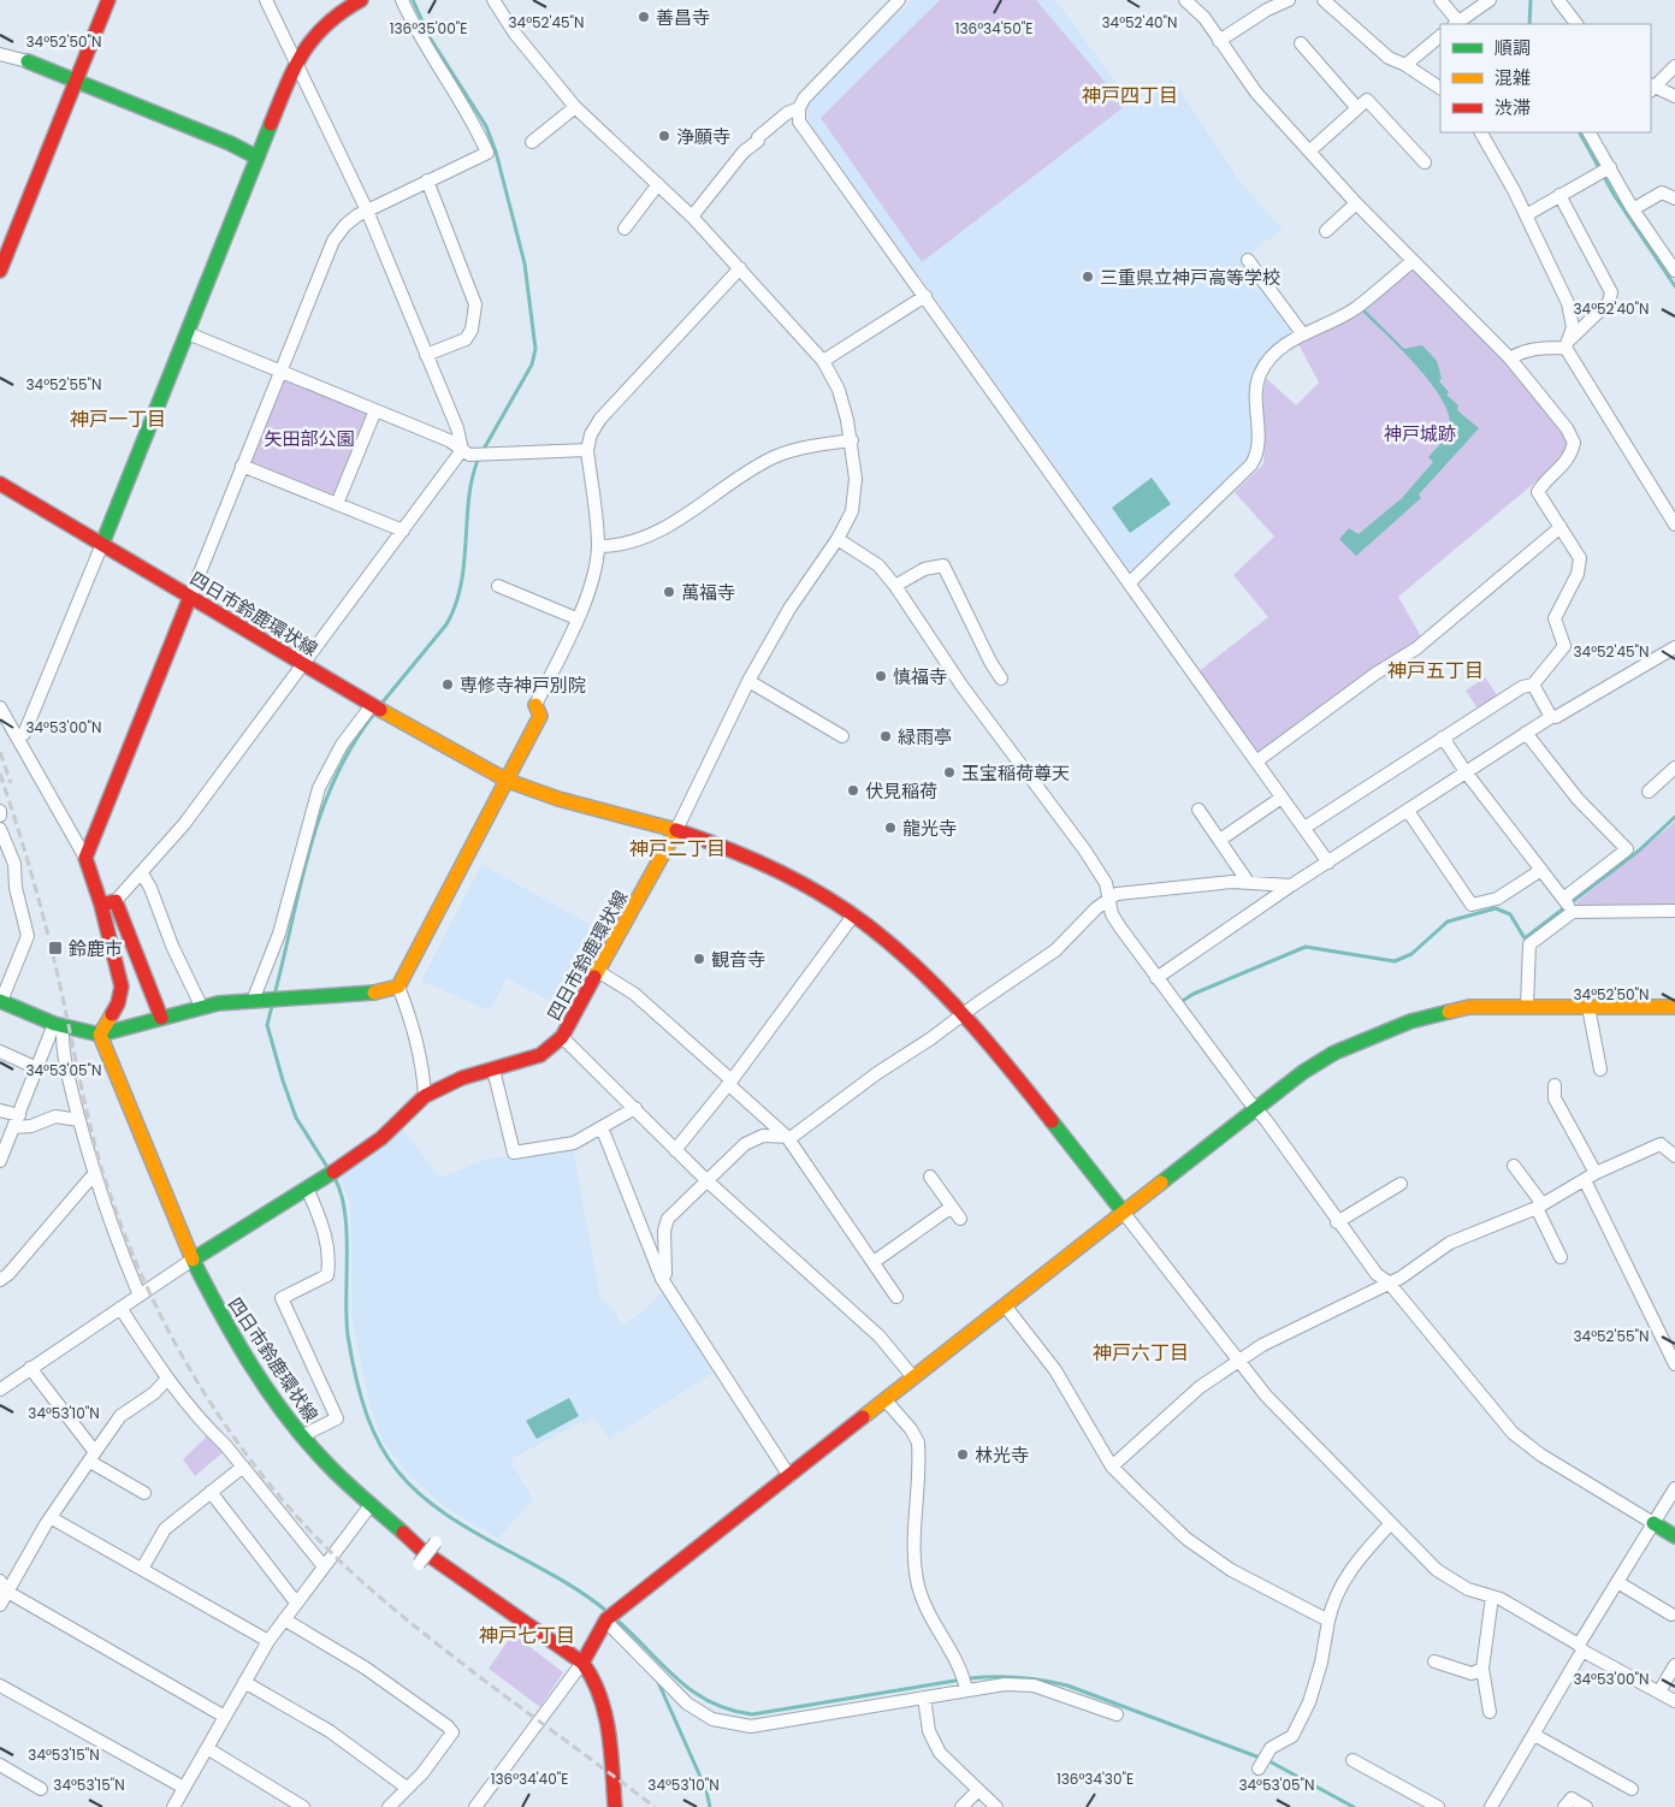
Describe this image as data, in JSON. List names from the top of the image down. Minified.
{"streets":{"street":["四日市鈴鹿環状線"]},"districts":["神戸四丁目","神戸一丁目","神戸五丁目","神戸二丁目","神戸六丁目","神戸七丁目"],"parks":["神戸城跡","矢田部公園"],"places":{"other":["善昌寺","浄願寺","三重県立神戸高等学校","萬福寺","慎福寺","専修寺神戸別院","緑雨亭","玉宝稲荷尊天","伏見稲荷","龍光寺","観音寺","林光寺"],"transit":["鈴鹿市"]},"legend":["順調","混雑","渋滞"],"coordinates":["34°52'45\"N","34°52'40\"N","136°34'50\"E","136°35'00\"E","34°52'50\"N","34°52'55\"N","34°53'00\"N","34°53'05\"N","34°53'10\"N","34°53'15\"N","136°34'40\"E","136°34'30\"E"]}
